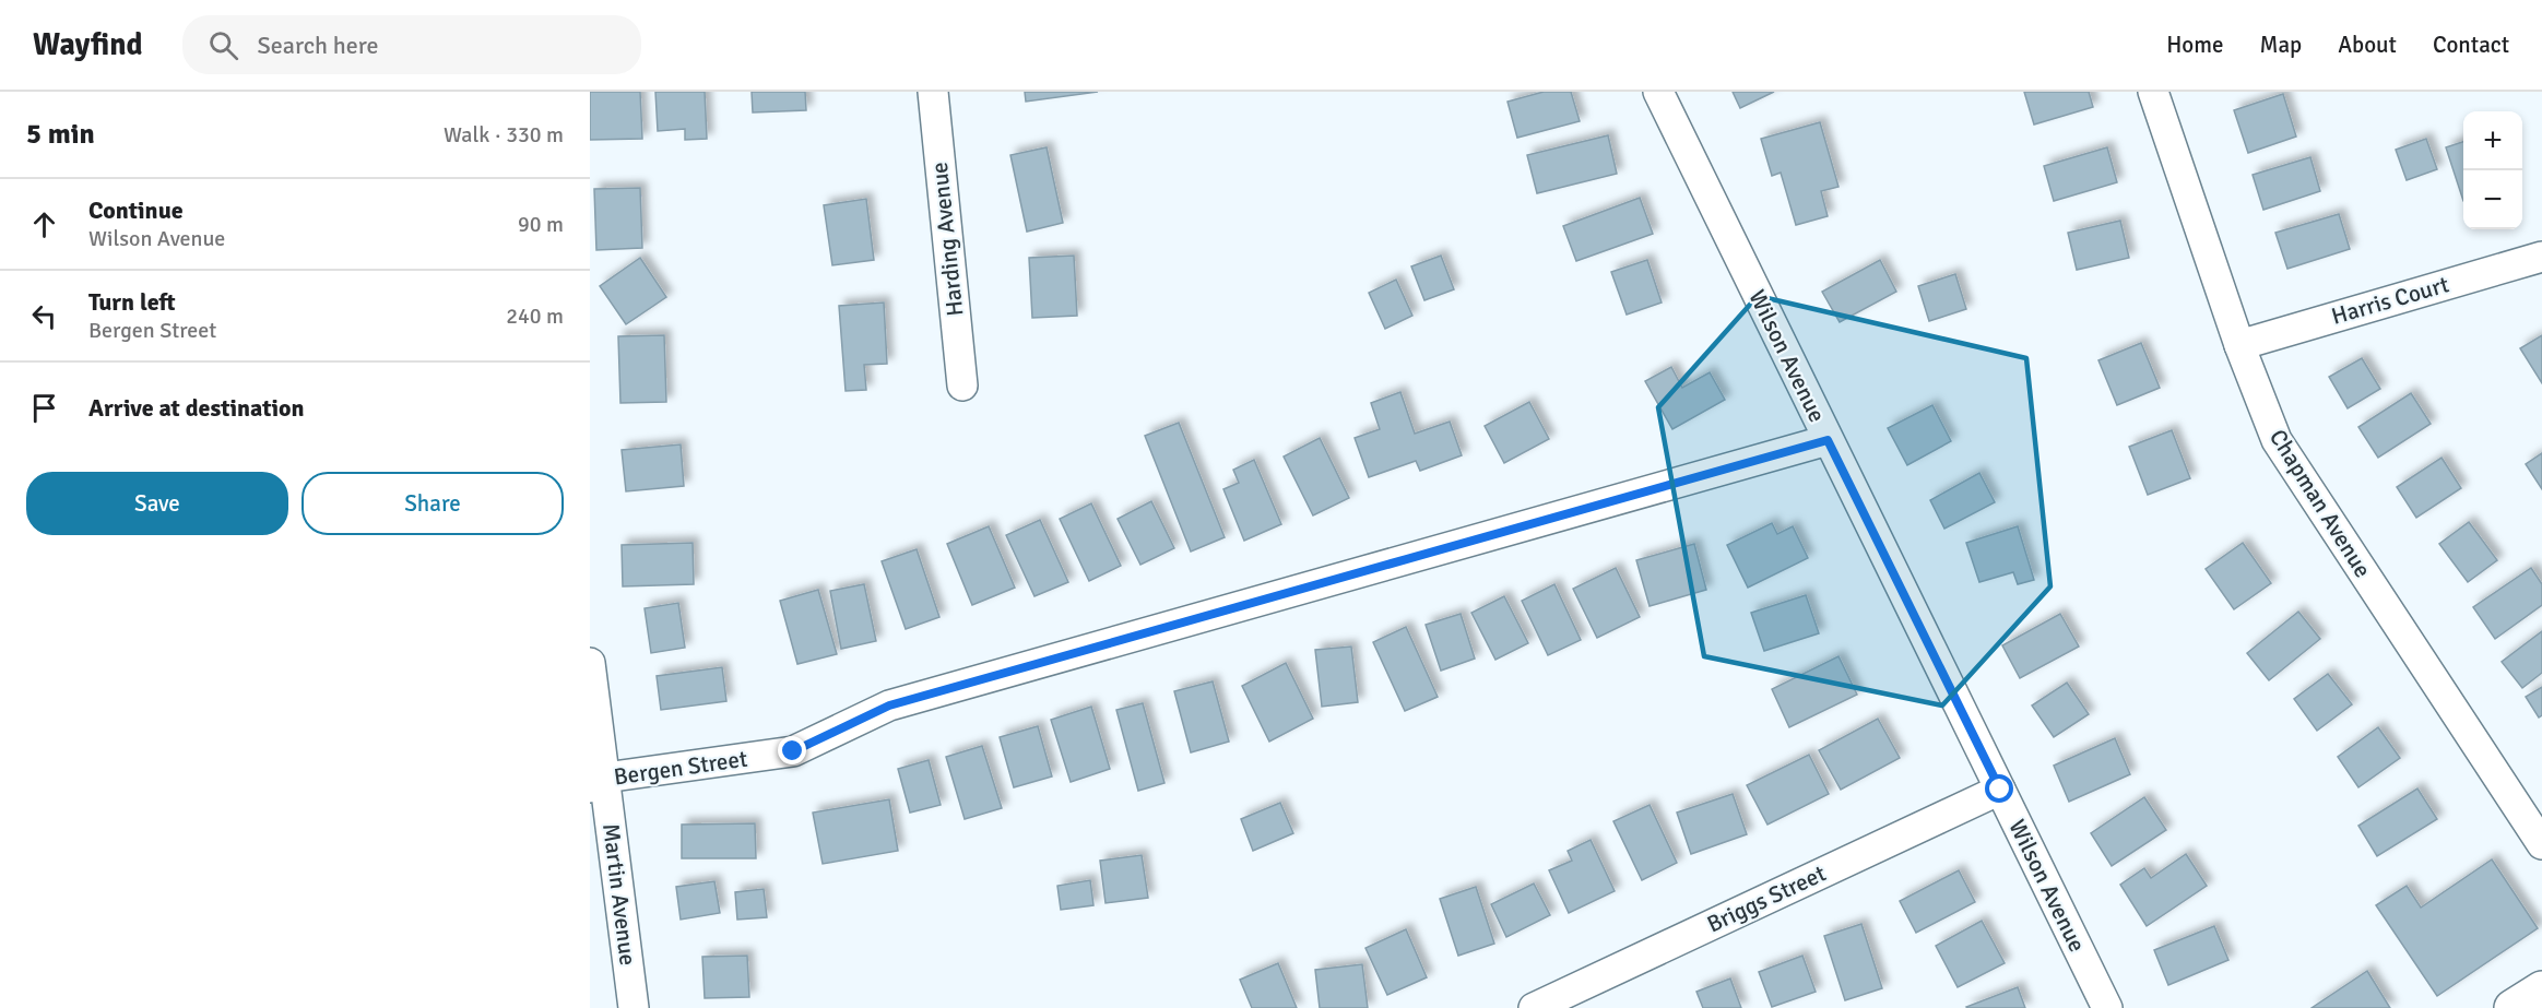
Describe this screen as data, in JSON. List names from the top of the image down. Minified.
{"streets":{"street":["Harding Avenue","Harris Court","Wilson Avenue","Chapman Avenue","Bergen Street","Martin Avenue","Briggs Street"]},"crossings":[["Harris Court","Chapman Avenue"],["Wilson Avenue","Bergen Street"],["Wilson Avenue","Briggs Street"],["Bergen Street","Martin Avenue"]],"page":{"header":"Wayfind","search":"Search here","nav":["Home","Map","About","Contact"],"heading":["5 min","Walk · 330 m"],"map_buttons":["+","−"],"list":[["Continue","Wilson Avenue","90 m"],["Turn left","Bergen Street","240 m"],"Arrive at destination"],"buttons":["Save","Share"]}}
